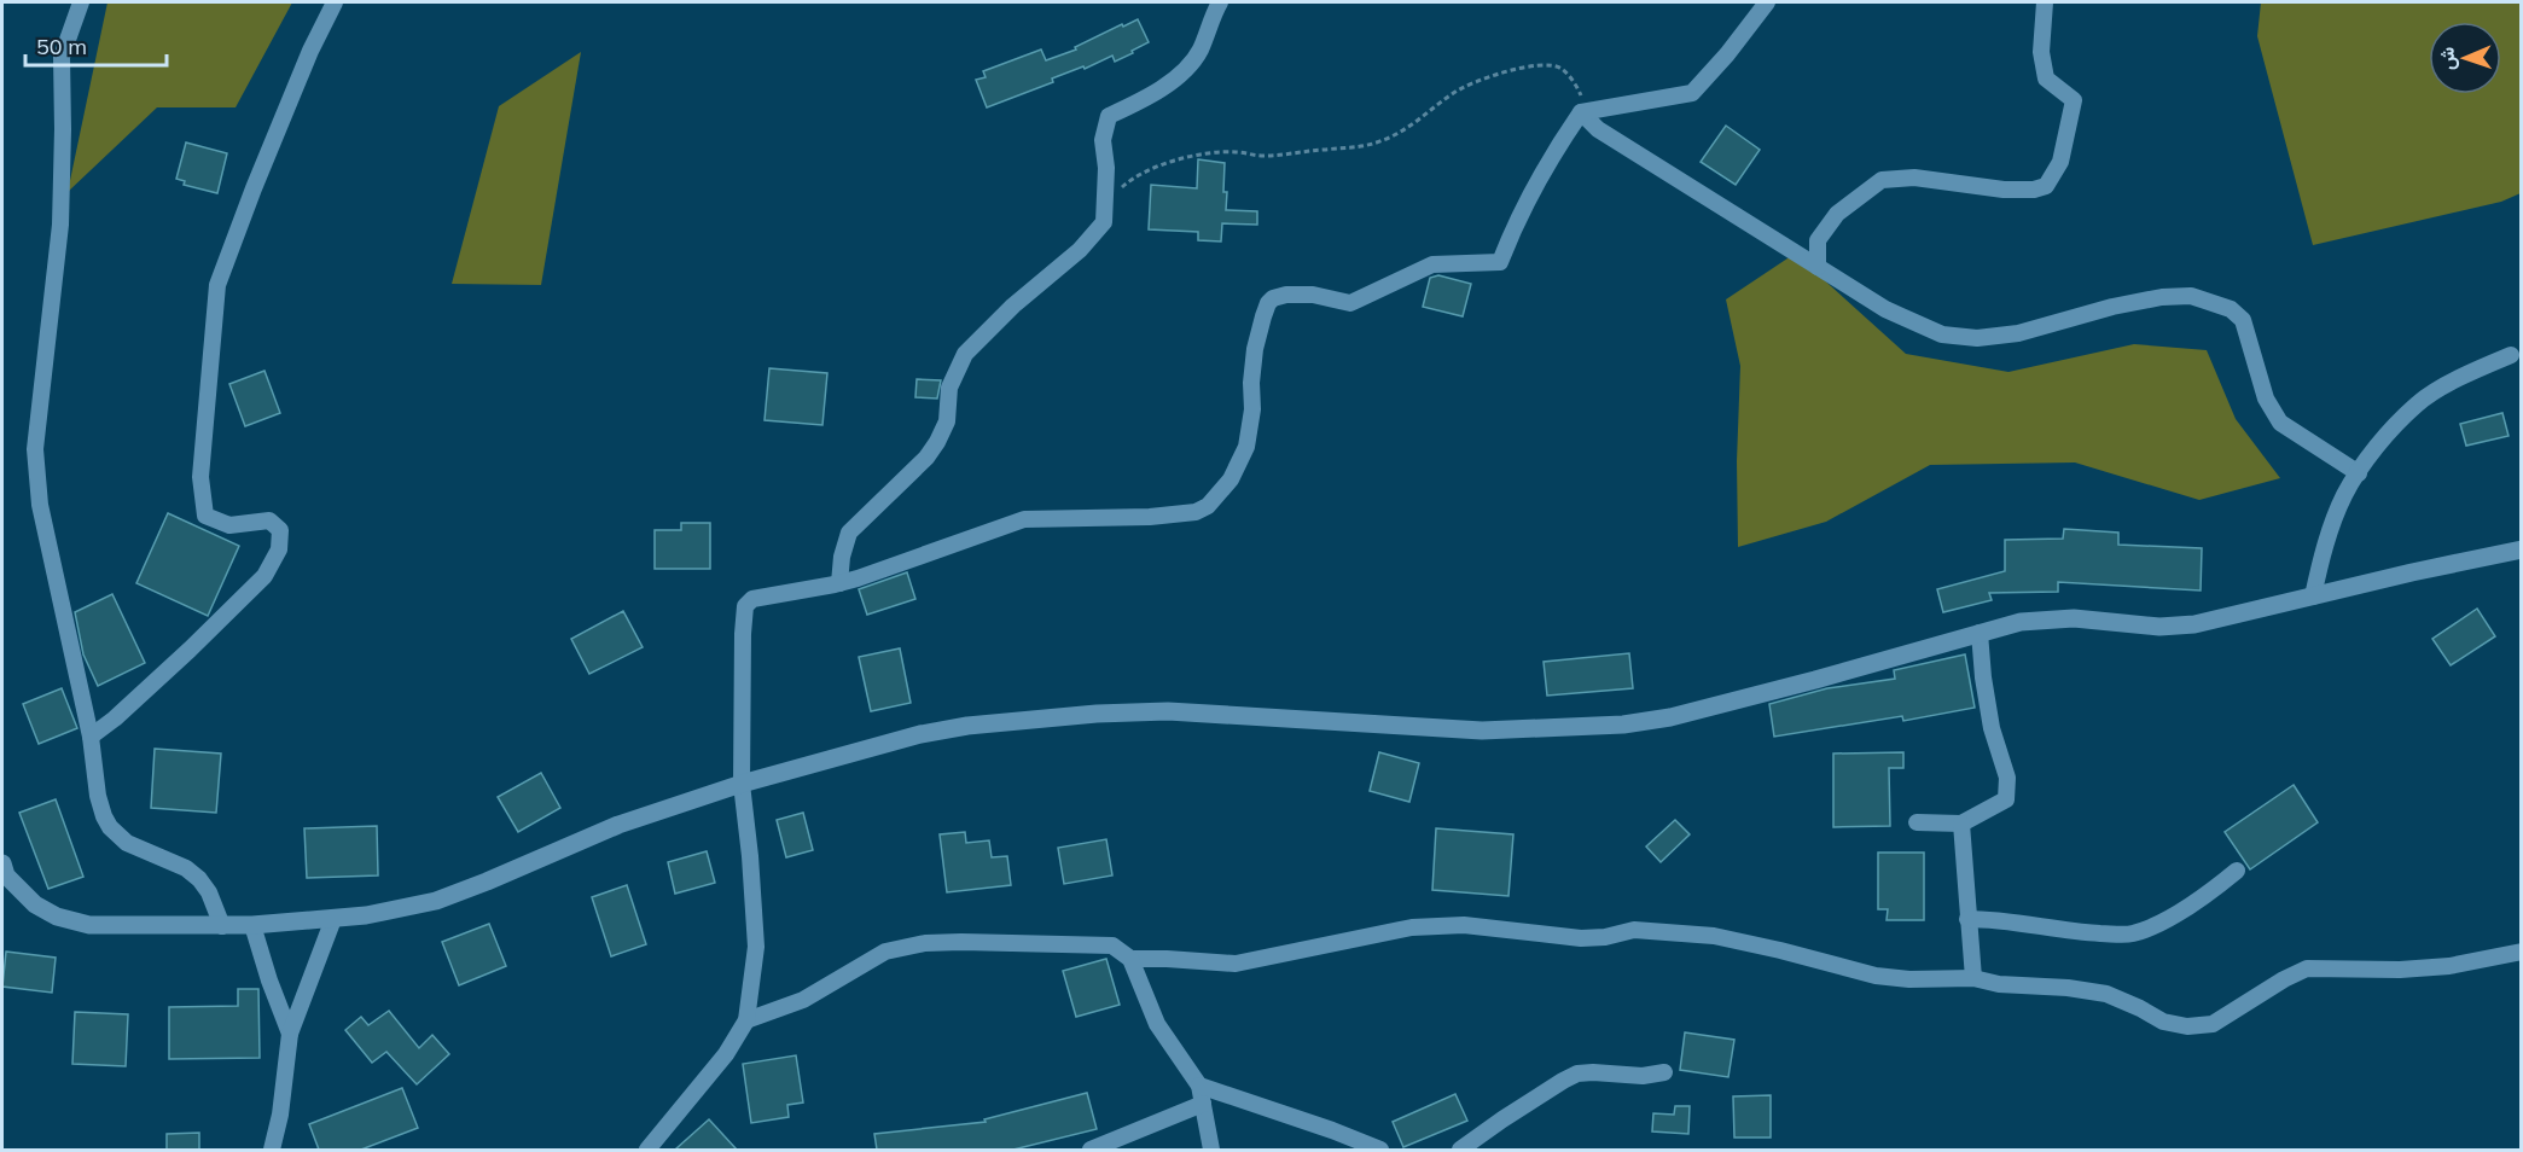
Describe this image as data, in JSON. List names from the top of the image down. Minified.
{"scale_bar":"50 m","north":"left"}
